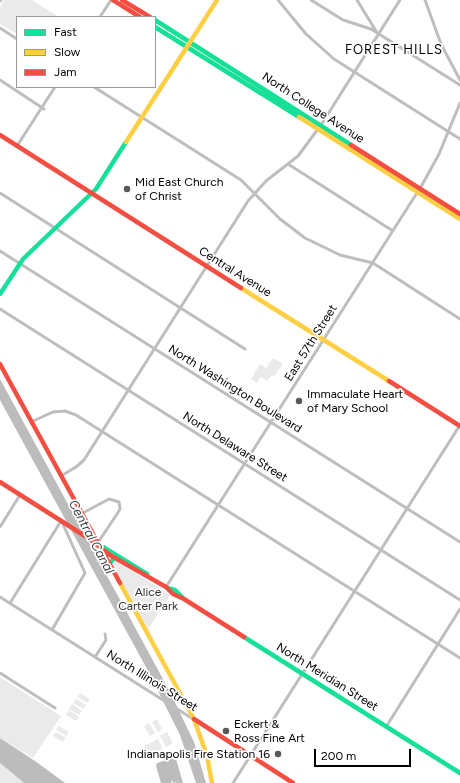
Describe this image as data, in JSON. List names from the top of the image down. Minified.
{"streets":{"main road":["North College Avenue","Central Avenue","North Meridian Street","North Illinois Street"],"street":["East 57th Street","North Washington Boulevard","North Delaware Street"]},"crossings":[["North College Avenue","East 57th Street"],["Central Avenue","East 57th Street"],["East 57th Street","North Washington Boulevard"],["East 57th Street","North Delaware Street"],["East 57th Street","North Meridian Street"]],"districts":["FOREST HILLS"],"water":["Central Canal"],"parks":["Alice Carter Park"],"places":["Mid East Church of Christ","Immaculate Heart of Mary School","Eckert & Ross Fine Art","Indianapolis Fire Station 16"],"legend":["Fast","Slow","Jam"],"scale_bar":"200 m"}
